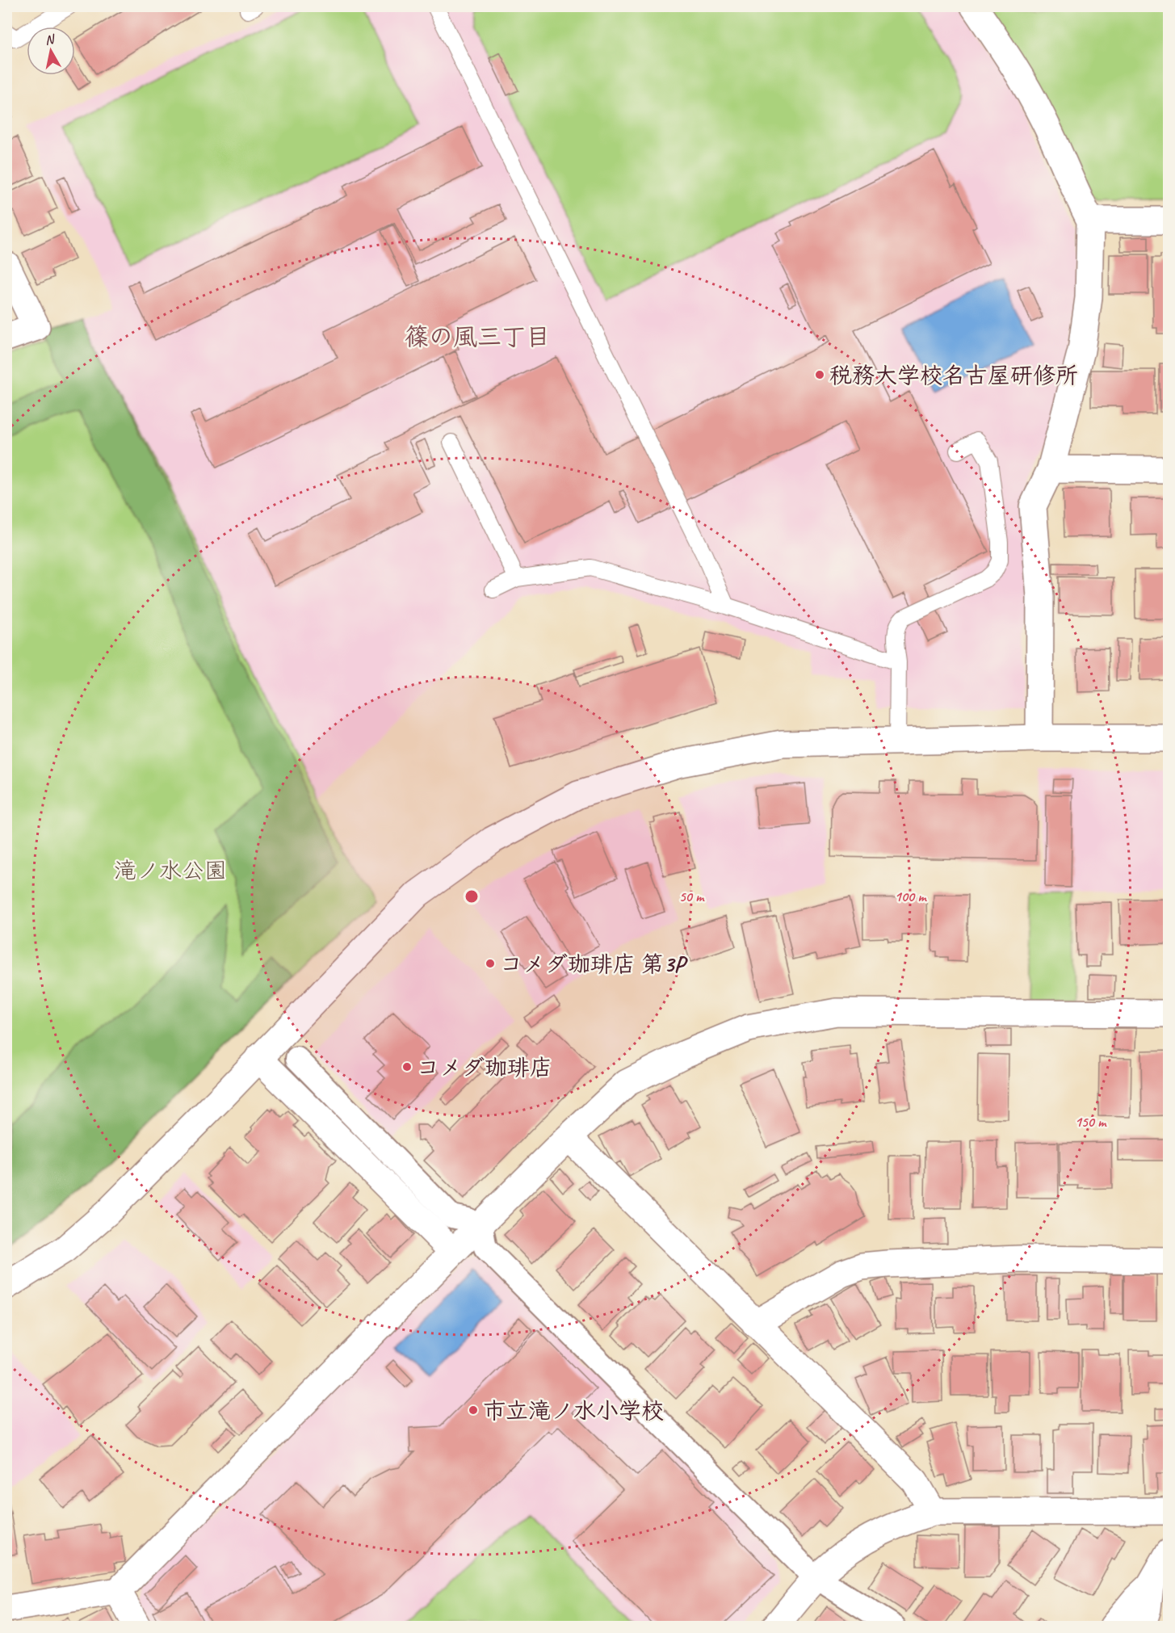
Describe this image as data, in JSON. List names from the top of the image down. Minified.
{"districts":["篠の風三丁目"],"parks":["滝ノ水公園"],"places":["税務大学校名古屋研修所","コメダ珈琲店 第3P","コメダ珈琲店","市立滝ノ水小学校"],"north":"top","rings":["50 m","100 m","150 m"]}
